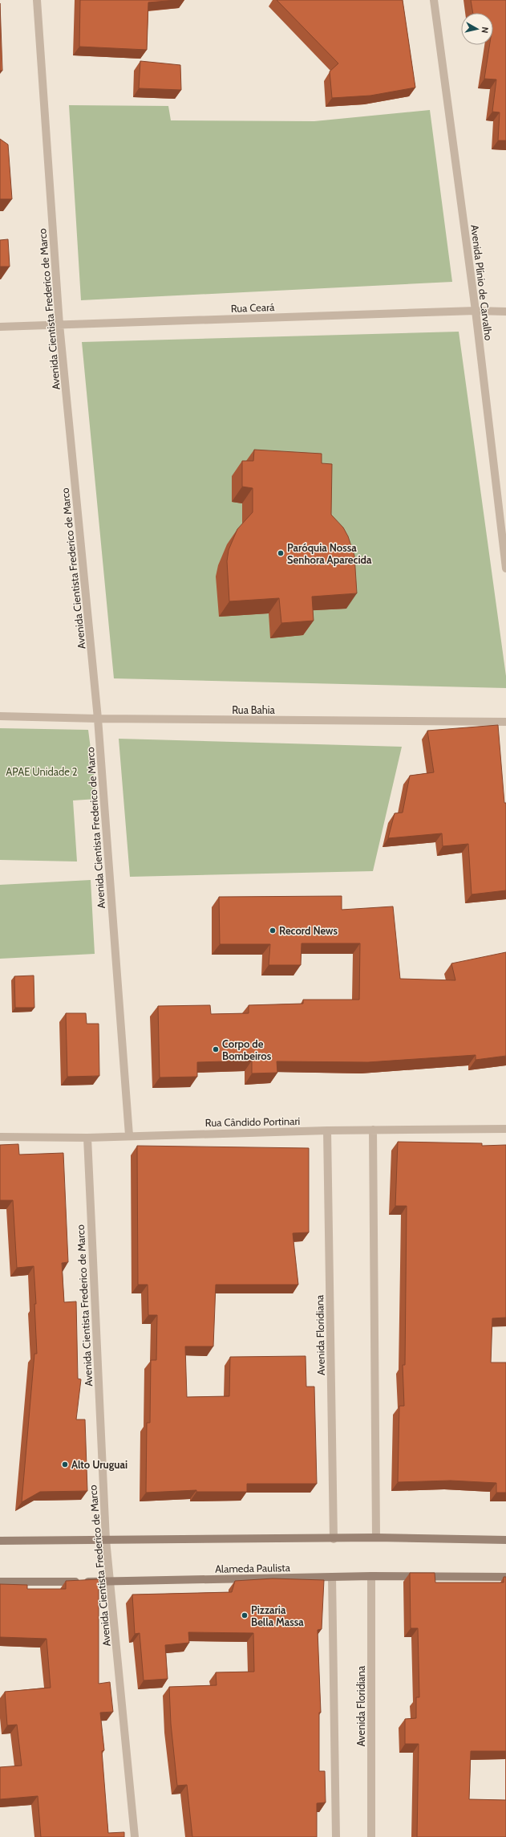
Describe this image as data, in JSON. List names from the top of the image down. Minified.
{"streets":{"main road":["Alameda Paulista"],"street":["Avenida Plínio de Carvalho","Rua Ceará","Avenida Cientista Frederico de Marco","Rua Bahia","Rua Cândido Portinari","Avenida Floridiana"]},"crossings":[["Avenida Plínio de Carvalho","Rua Ceará"],["Rua Ceará","Avenida Cientista Frederico de Marco"],["Avenida Cientista Frederico de Marco","Rua Bahia"],["Avenida Cientista Frederico de Marco","Rua Cândido Portinari"],["Avenida Cientista Frederico de Marco","Alameda Paulista"],["Rua Cândido Portinari","Avenida Floridiana"],["Avenida Floridiana","Alameda Paulista"]],"parks":["APAE Unidade 2"],"places":["Paróquia Nossa Senhora Aparecida","Record News","Corpo de Bombeiros","Alto Uruguai","Pizzaria Bella Massa"],"north":"right"}
